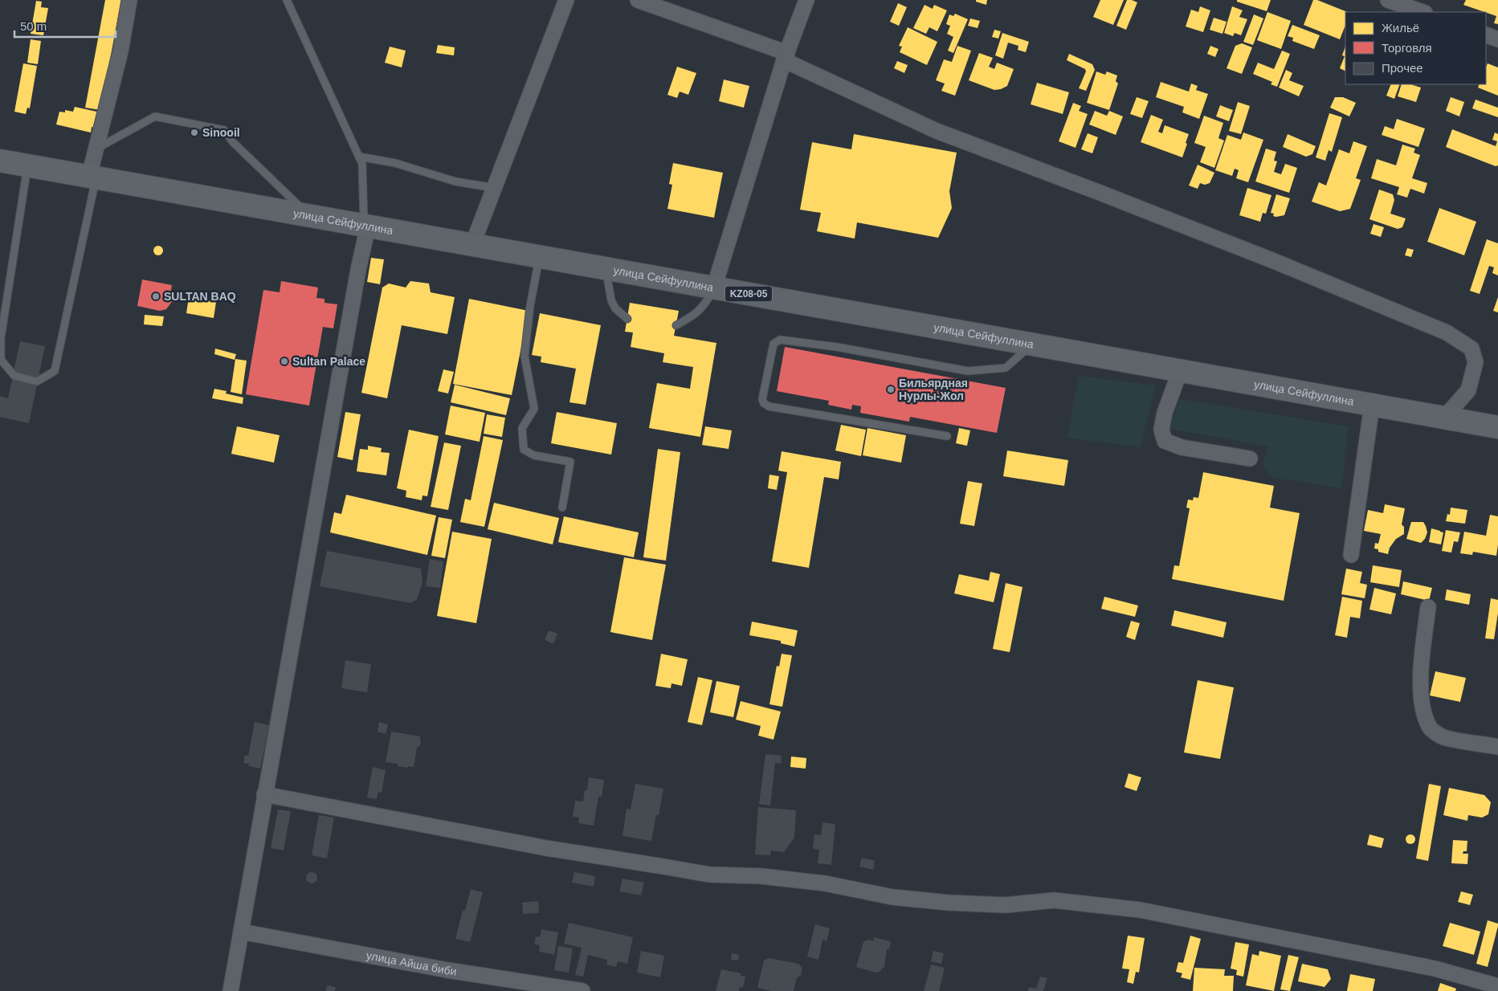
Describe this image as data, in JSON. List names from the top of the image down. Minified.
{"streets":{"main road":["улица Сейфуллина","KZ08-05"],"street":["улица Айша биби"]},"places":["Sinooil","SULTAN BAQ","Sultan Palace","Бильярдная Нурлы-Жол"],"legend":["Жильё","Торговля","Прочее"],"scale_bar":"50 m"}
